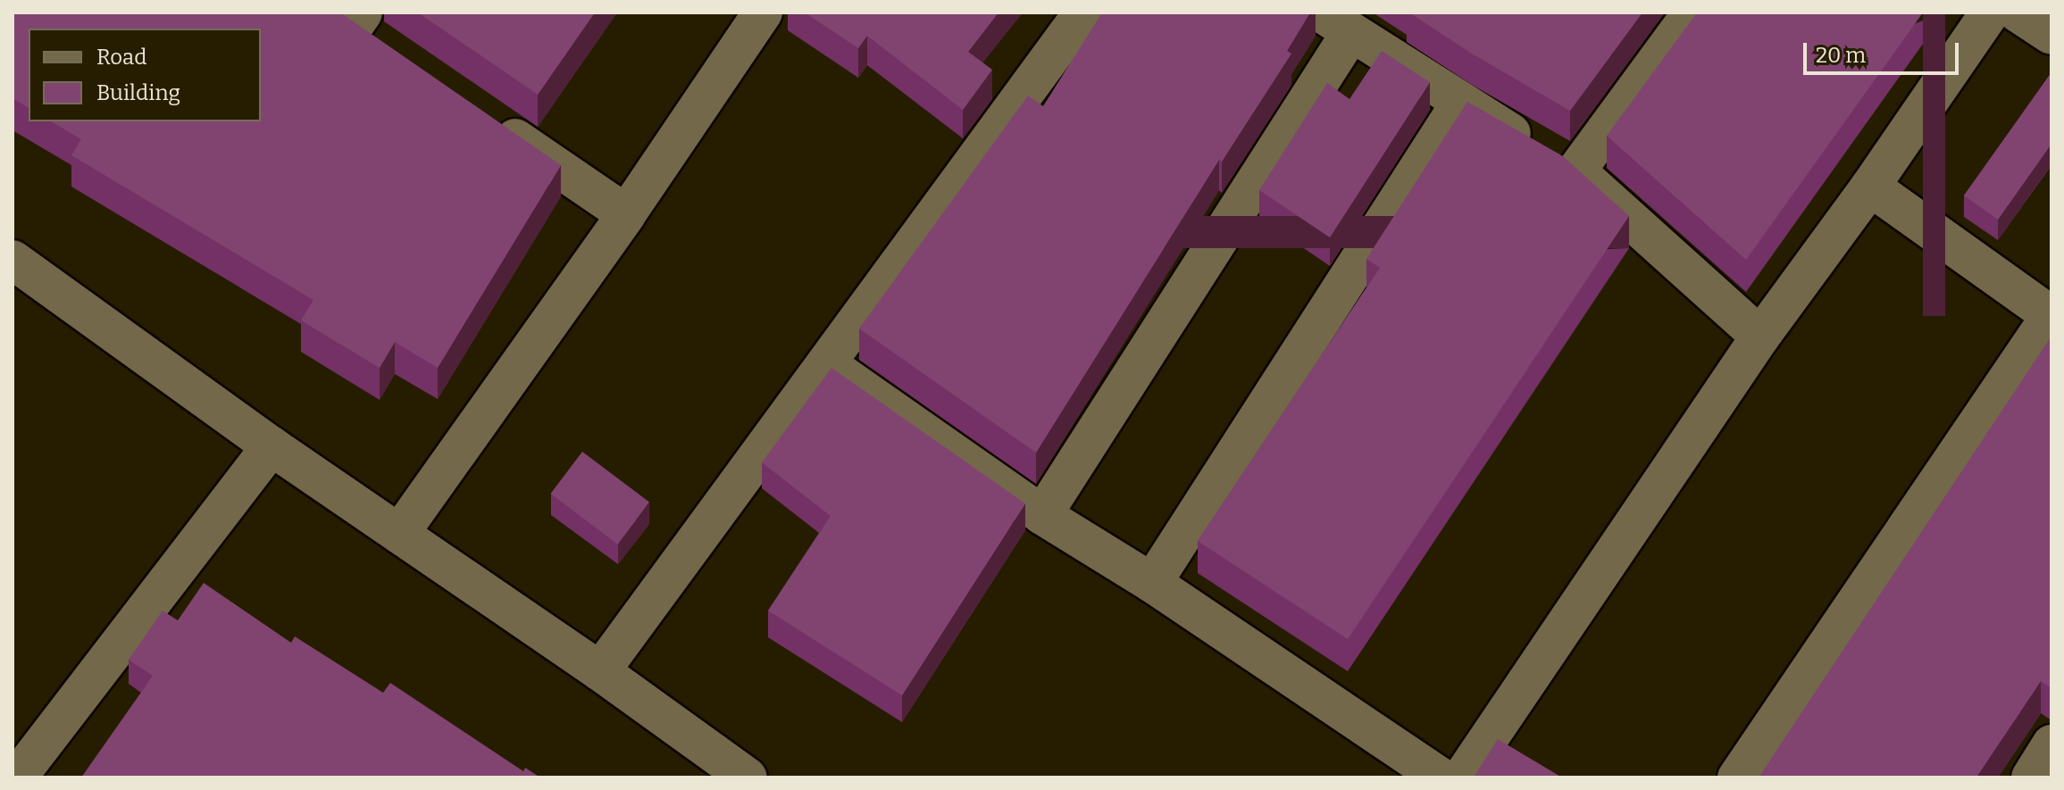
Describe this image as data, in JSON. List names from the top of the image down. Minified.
{"legend":["Road","Building"],"scale_bar":"20 m"}
